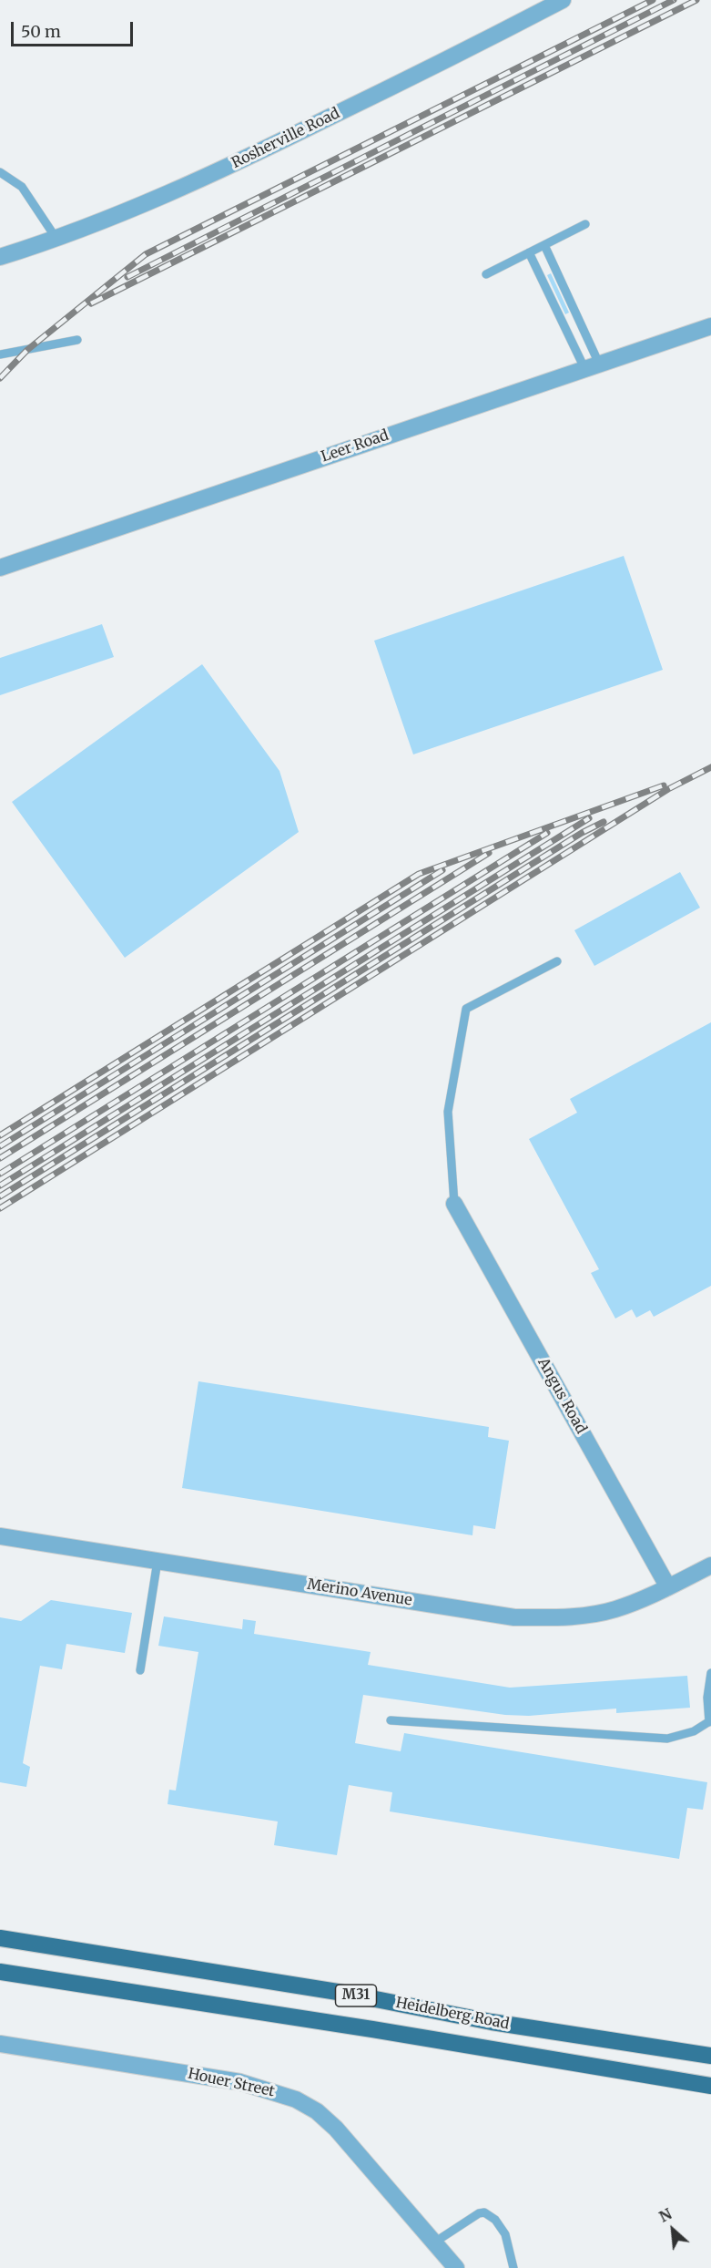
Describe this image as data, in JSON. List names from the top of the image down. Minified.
{"streets":{"main road":["M31","Heidelberg Road"],"street":["Rosherville Road","Leer Road","Angus Road","Merino Avenue","Houer Street"]},"crossings":[["Angus Road","Merino Avenue"]],"scale_bar":"50 m","north":"top left"}
